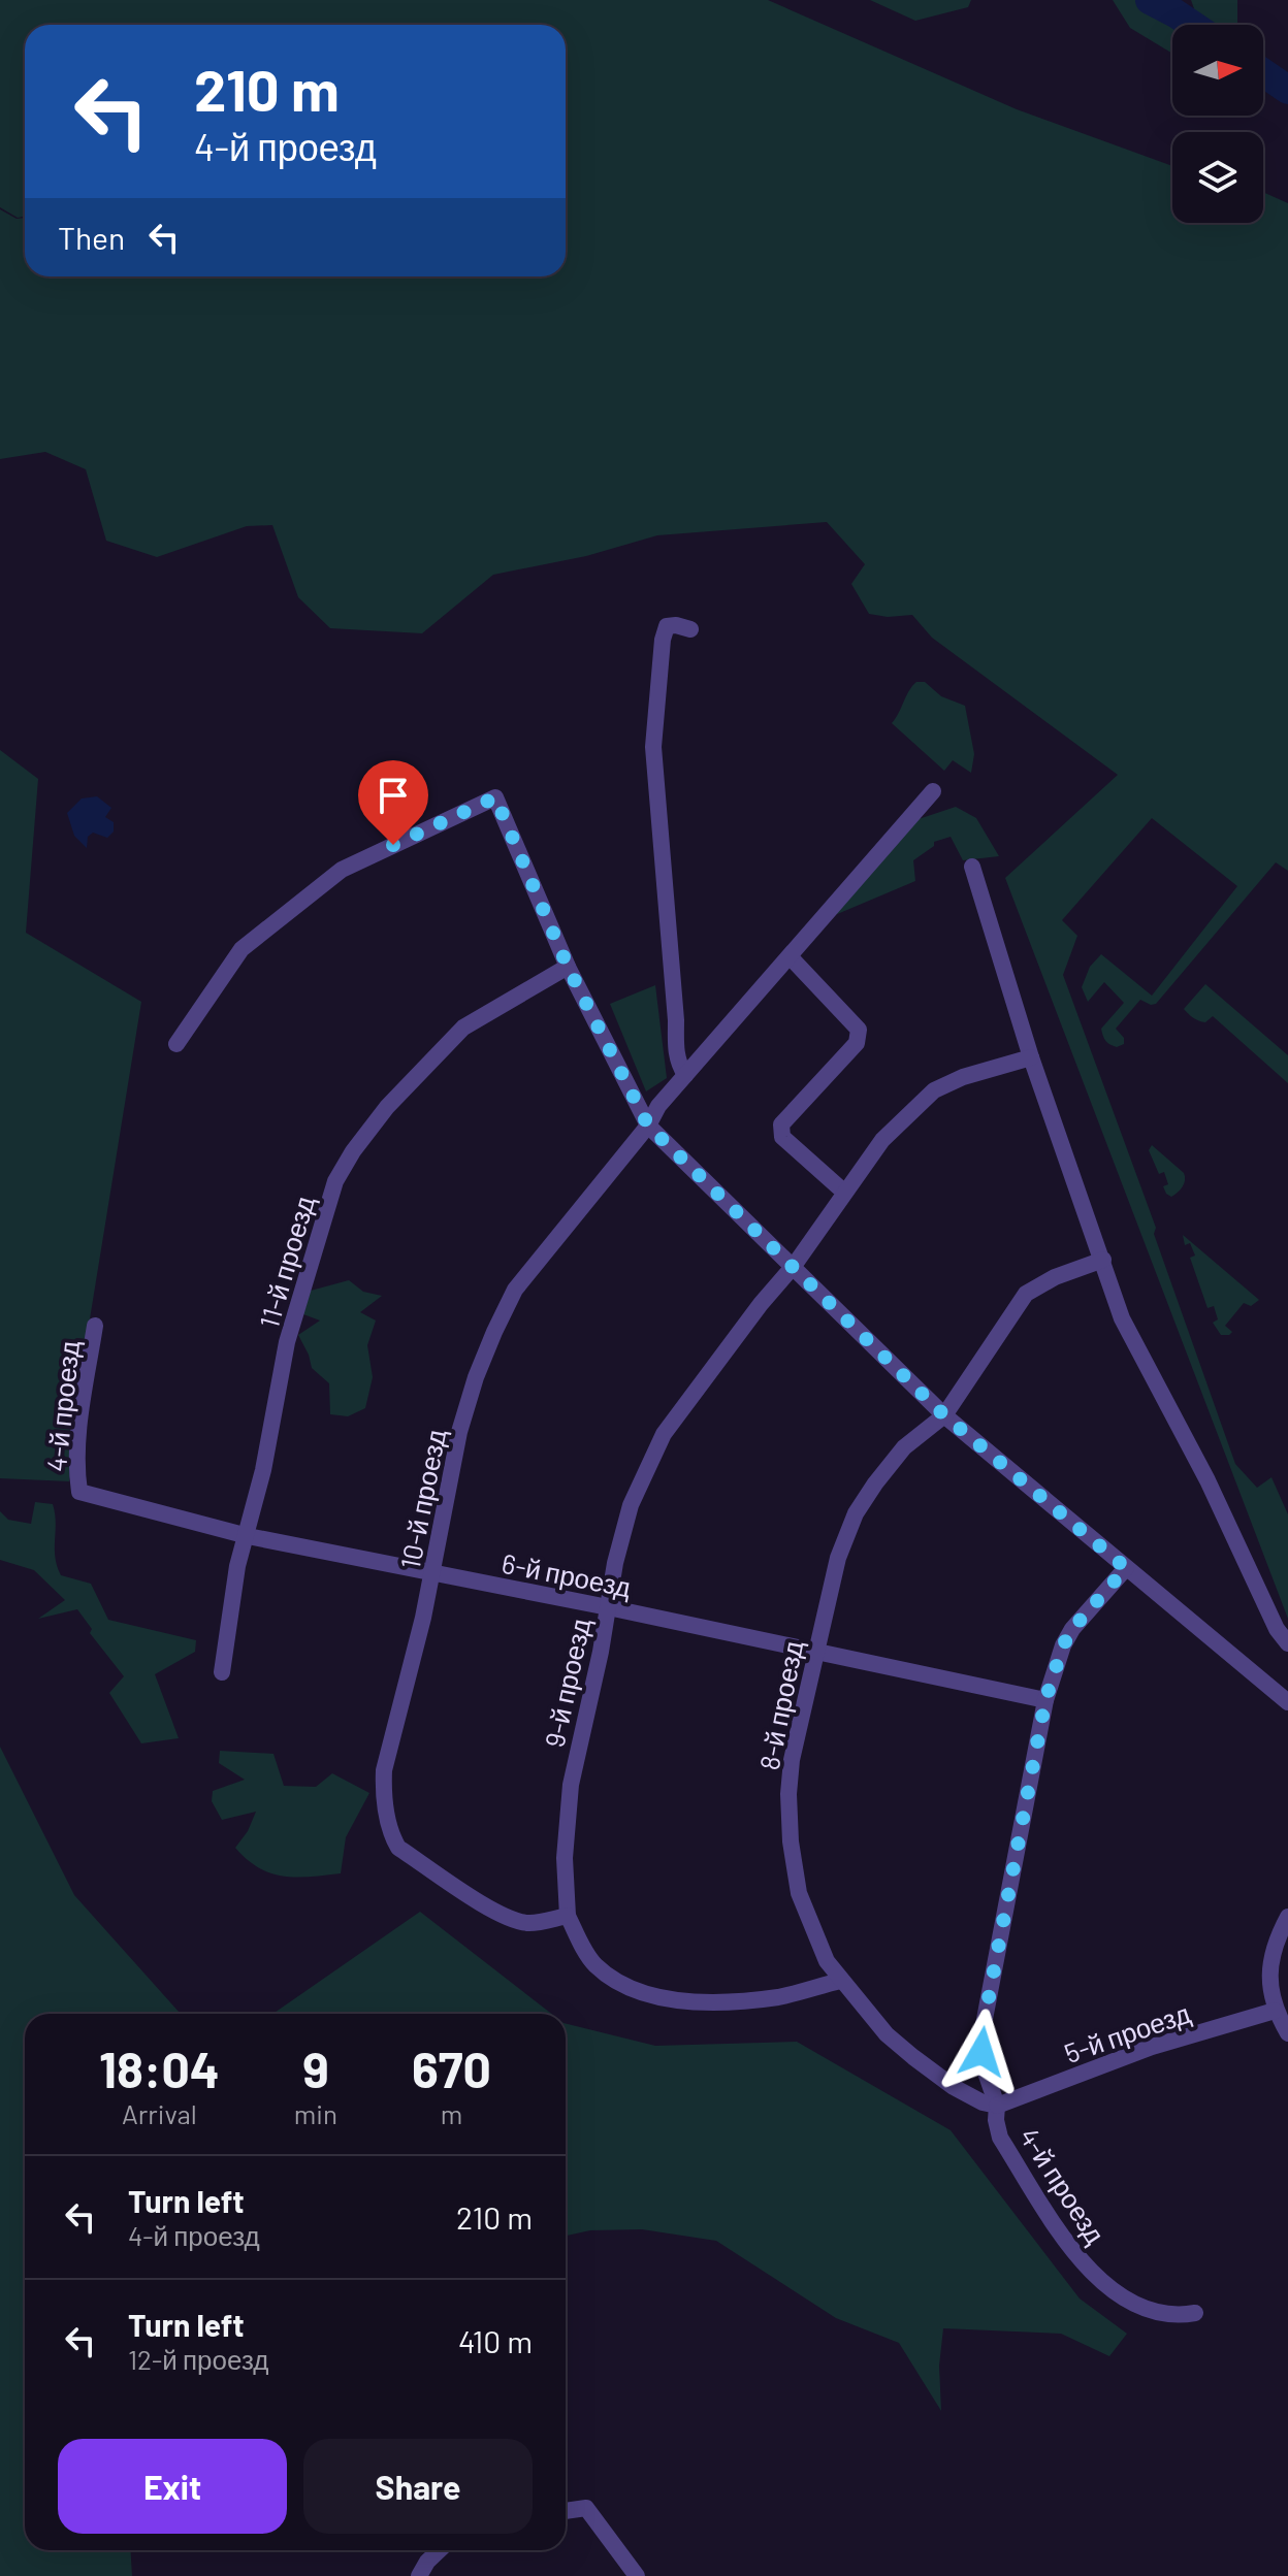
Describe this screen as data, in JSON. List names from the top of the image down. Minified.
{"streets":{"street":["11-й проезд","4-й проезд","10-й проезд","6-й проезд","9-й проезд","8-й проезд","5-й проезд"]},"crossings":[["11-й проезд","6-й проезд"],["4-й проезд","6-й проезд"],["4-й проезд","8-й проезд"],["4-й проезд","5-й проезд"],["10-й проезд","6-й проезд"],["10-й проезд","9-й проезд"],["6-й проезд","9-й проезд"],["6-й проезд","8-й проезд"],["8-й проезд","5-й проезд"]],"north":"right","page":{"turn":["210 m","4-й проезд"],"then":"Then","eta":["18:04","Arrival","9","min","670","m"],"list":[{"name":"Turn left","note":"4-й проезд","value":"210 m"},{"name":"Turn left","note":"12-й проезд","value":"410 m"}],"buttons":["Exit","Share"]}}
